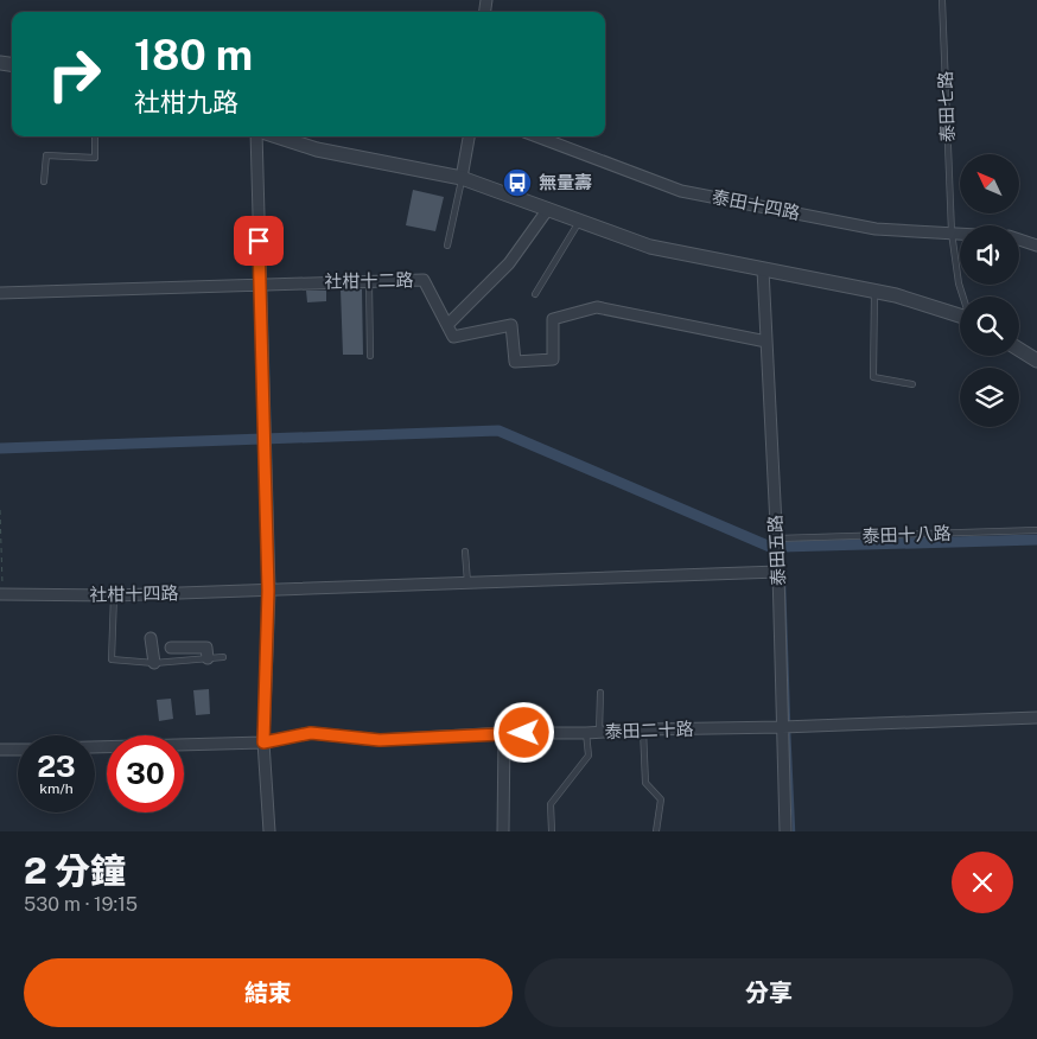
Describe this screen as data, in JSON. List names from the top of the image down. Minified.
{"streets":{"street":["泰田十四路","社柑十二路","泰田五路","社柑十四路","泰田二十路"],"lane":["泰田七路","泰田十八路"]},"crossings":[["泰田七路","泰田十四路"],["泰田十八路","泰田五路"],["泰田五路","社柑十四路"],["泰田五路","泰田二十路"]],"places":{"bus stop":["無量壽"]},"north":"top left","page":{"turn":["180 m","社柑九路"],"speed":"23 km/h","limit":"30","heading":["2 分鐘","530 m · 19:15"],"buttons":["結束","分享"]}}
